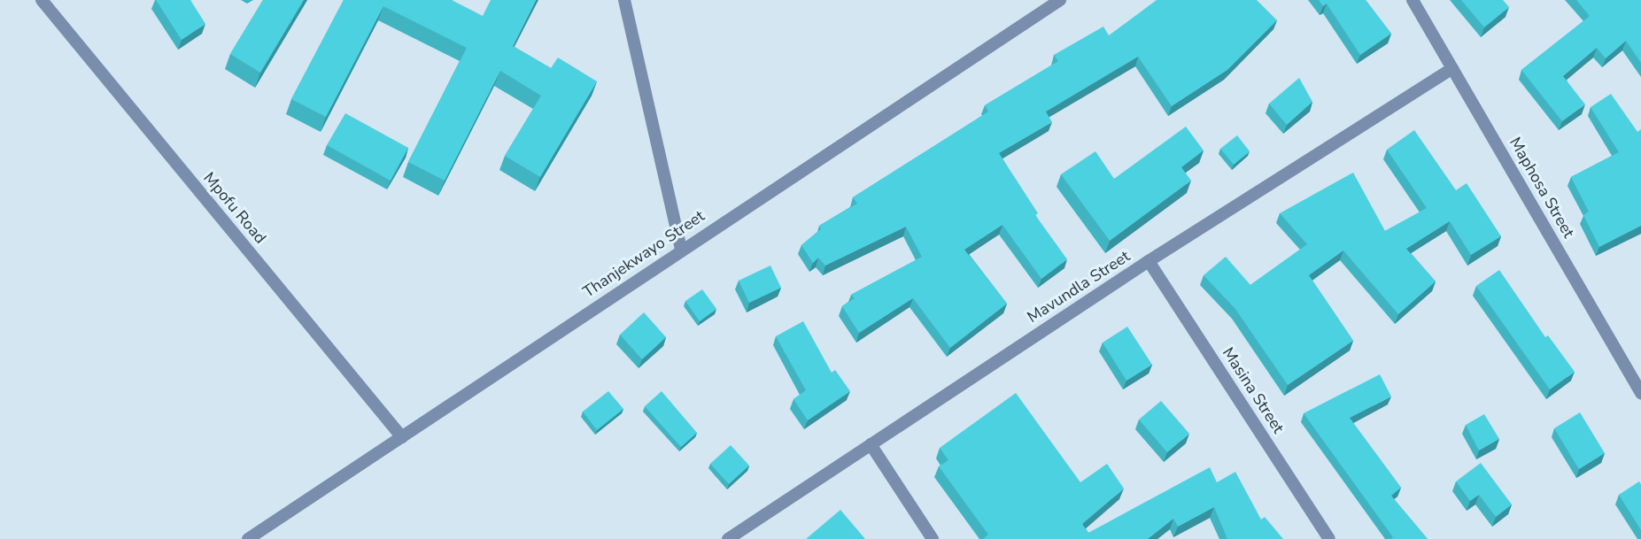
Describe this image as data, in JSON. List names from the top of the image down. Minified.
{"streets":{"street":["Maphosa Street","Mpofu Road","Thanjekwayo Street","Mavundla Street","Masina Street"]},"crossings":[["Maphosa Street","Mavundla Street"],["Mpofu Road","Thanjekwayo Street"],["Mavundla Street","Masina Street"]]}
